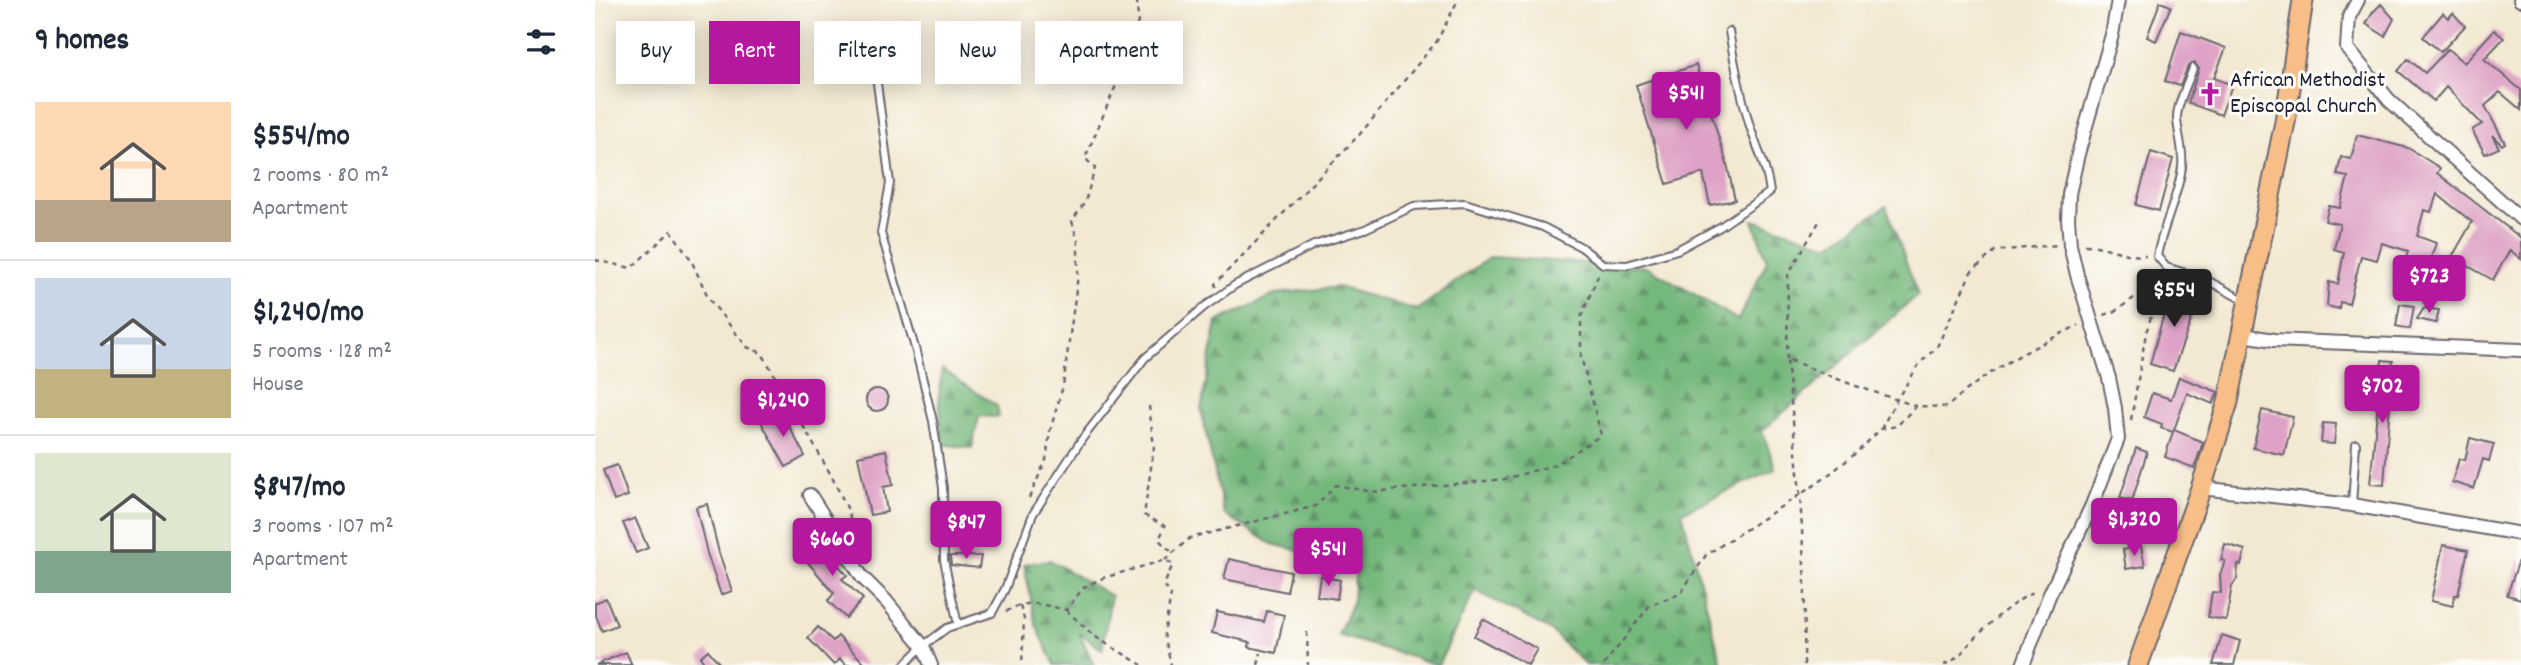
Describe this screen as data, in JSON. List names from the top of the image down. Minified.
{"places":{"church":["African Methodist Episcopal Church"]},"page":{"heading":"9 homes","chip":["Buy","Rent","Filters","New","Apartment"],"price":["$541","$723","$554","$702","$1,240","$1,320","$847","$660","$541"],"list":[{"name":"$554/mo","note":"2 rooms · 80 m² · Apartment"},{"name":"$1,240/mo","note":"5 rooms · 128 m² · House"},{"name":"$847/mo","note":"3 rooms · 107 m² · Apartment"}]}}
